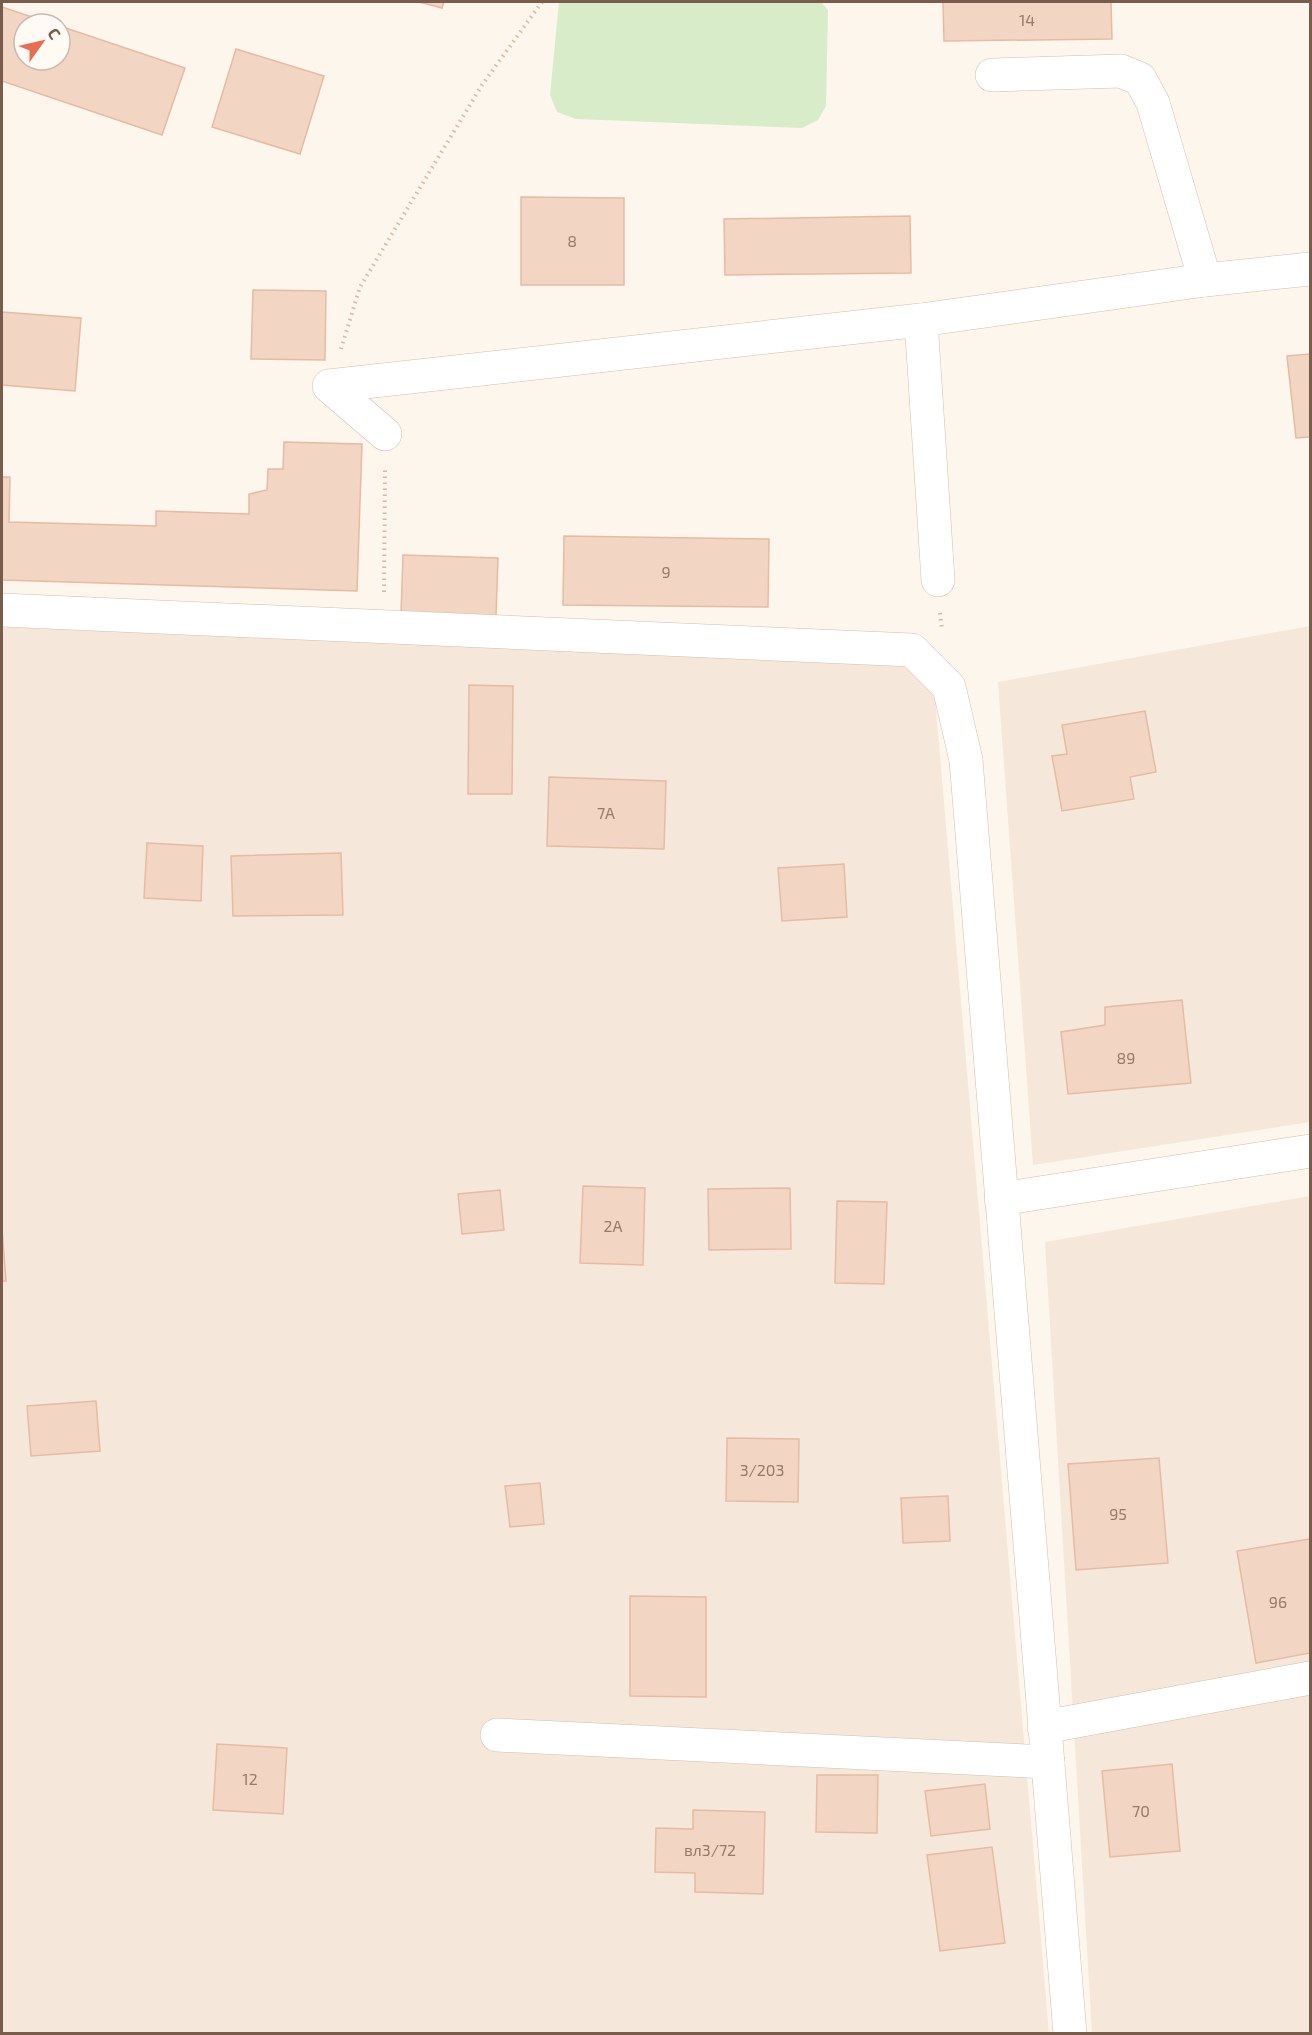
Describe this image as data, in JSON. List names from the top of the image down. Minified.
{"house_numbers":["14","8","9","7А","89","2А","3/203","95","96","12","70","вл3/72"],"north":"top right"}
